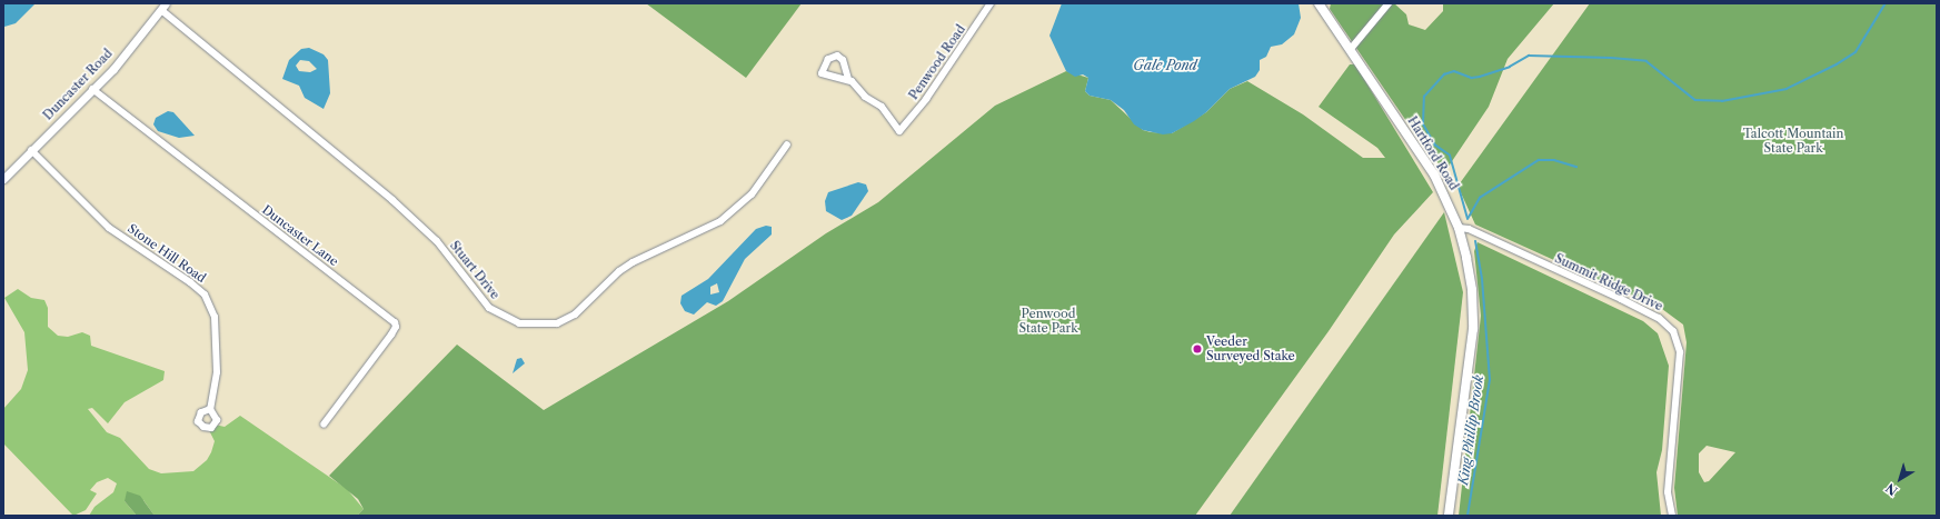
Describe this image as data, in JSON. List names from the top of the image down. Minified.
{"streets":{"main road":["Hartford Road"],"street":["Penwood Road","Duncaster Road","Duncaster Lane","Stone Hill Road","Stuart Drive","Summit Ridge Drive"]},"crossings":[["Duncaster Road","Duncaster Lane"],["Duncaster Road","Stone Hill Road"],["Duncaster Road","Stuart Drive"],["Hartford Road","Summit Ridge Drive"]],"water":["Gale Pond","King Phillip Brook"],"parks":["Talcott Mountain State Park","Penwood State Park"],"places":["Veeder Surveyed Stake"],"north":"bottom left"}
